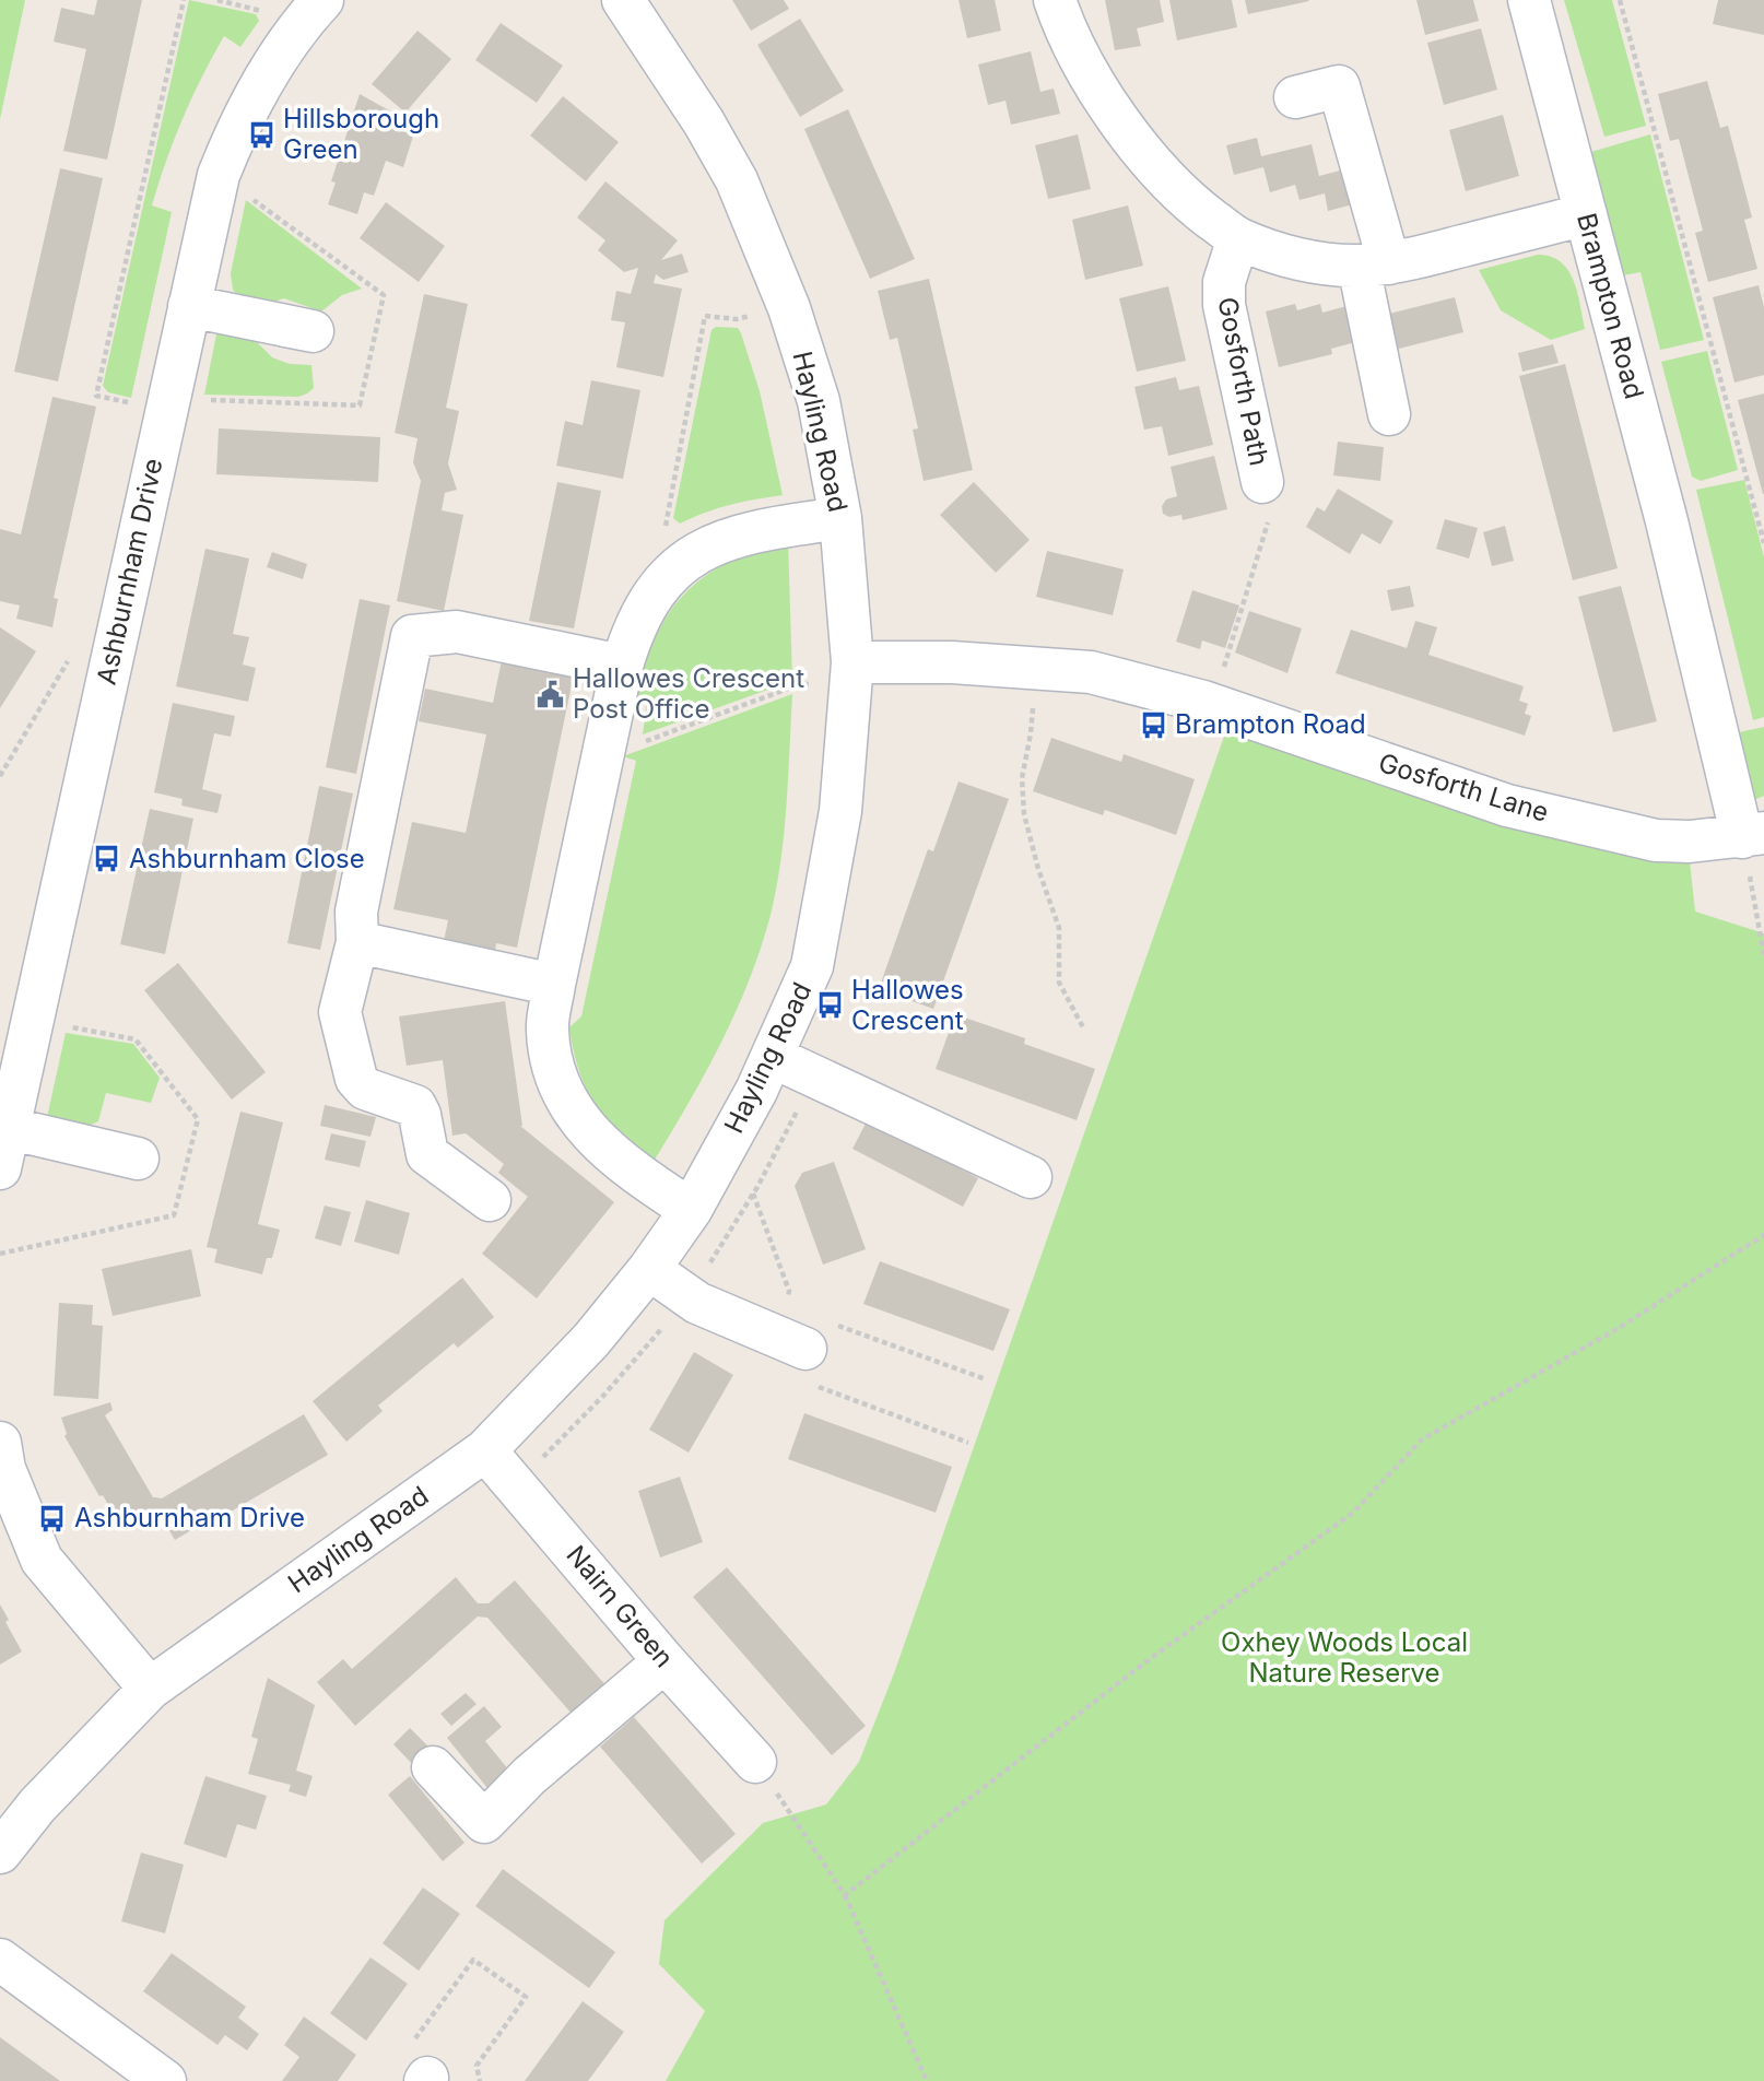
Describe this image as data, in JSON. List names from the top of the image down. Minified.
{"streets":{"street":["Brampton Road","Gosforth Path","Hayling Road","Ashburnham Drive","Gosforth Lane","Nairn Green"]},"crossings":[["Brampton Road","Gosforth Lane"],["Hayling Road","Gosforth Lane"],["Hayling Road","Nairn Green"]],"parks":["Oxhey Woods Local Nature Reserve"],"places":{"bus stop":["Hillsborough Green","Brampton Road","Ashburnham Close","Hallowes Crescent","Ashburnham Drive"],"public building":["Hallowes Crescent Post Office"]}}
